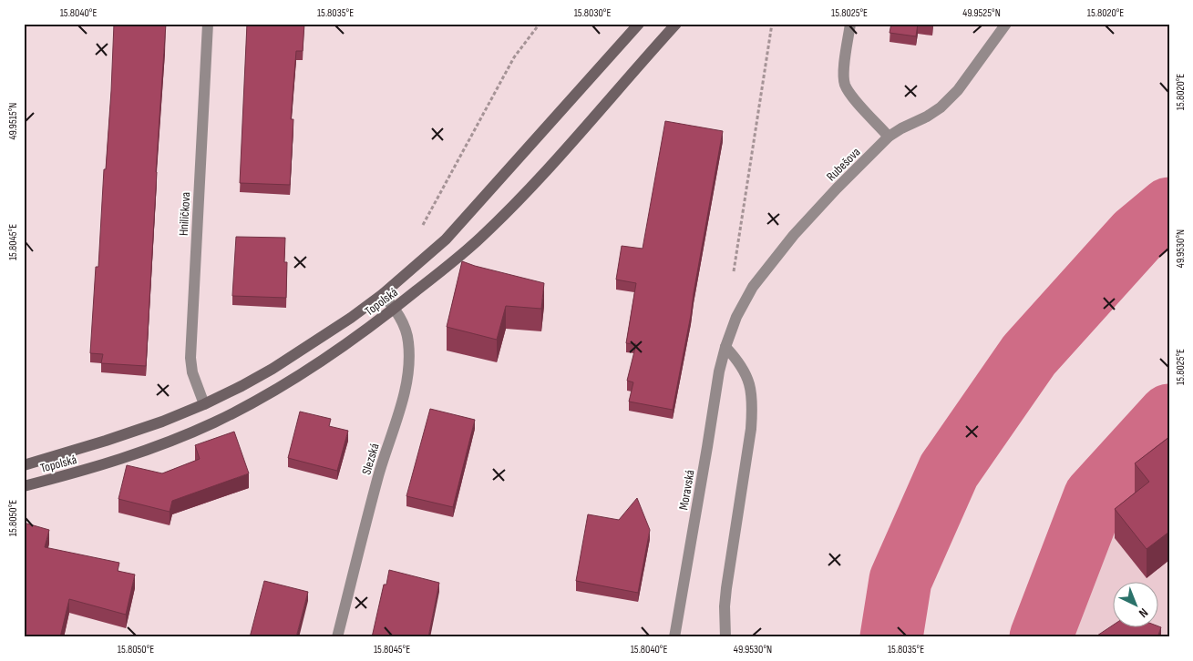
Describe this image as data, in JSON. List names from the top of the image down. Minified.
{"streets":{"street":["Rubešova","Hniličkova","Topolská","Slezská","Moravská"]},"crossings":[["Rubešova","Moravská"],["Hniličkova","Topolská"],["Topolská","Slezská"]],"north":"bottom right","coordinates":["15.8040°E","15.8035°E","15.8030°E","15.8025°E","49.9525°N","15.8020°E","49.9515°N","15.8045°E","49.9530°N","15.8050°E"]}
